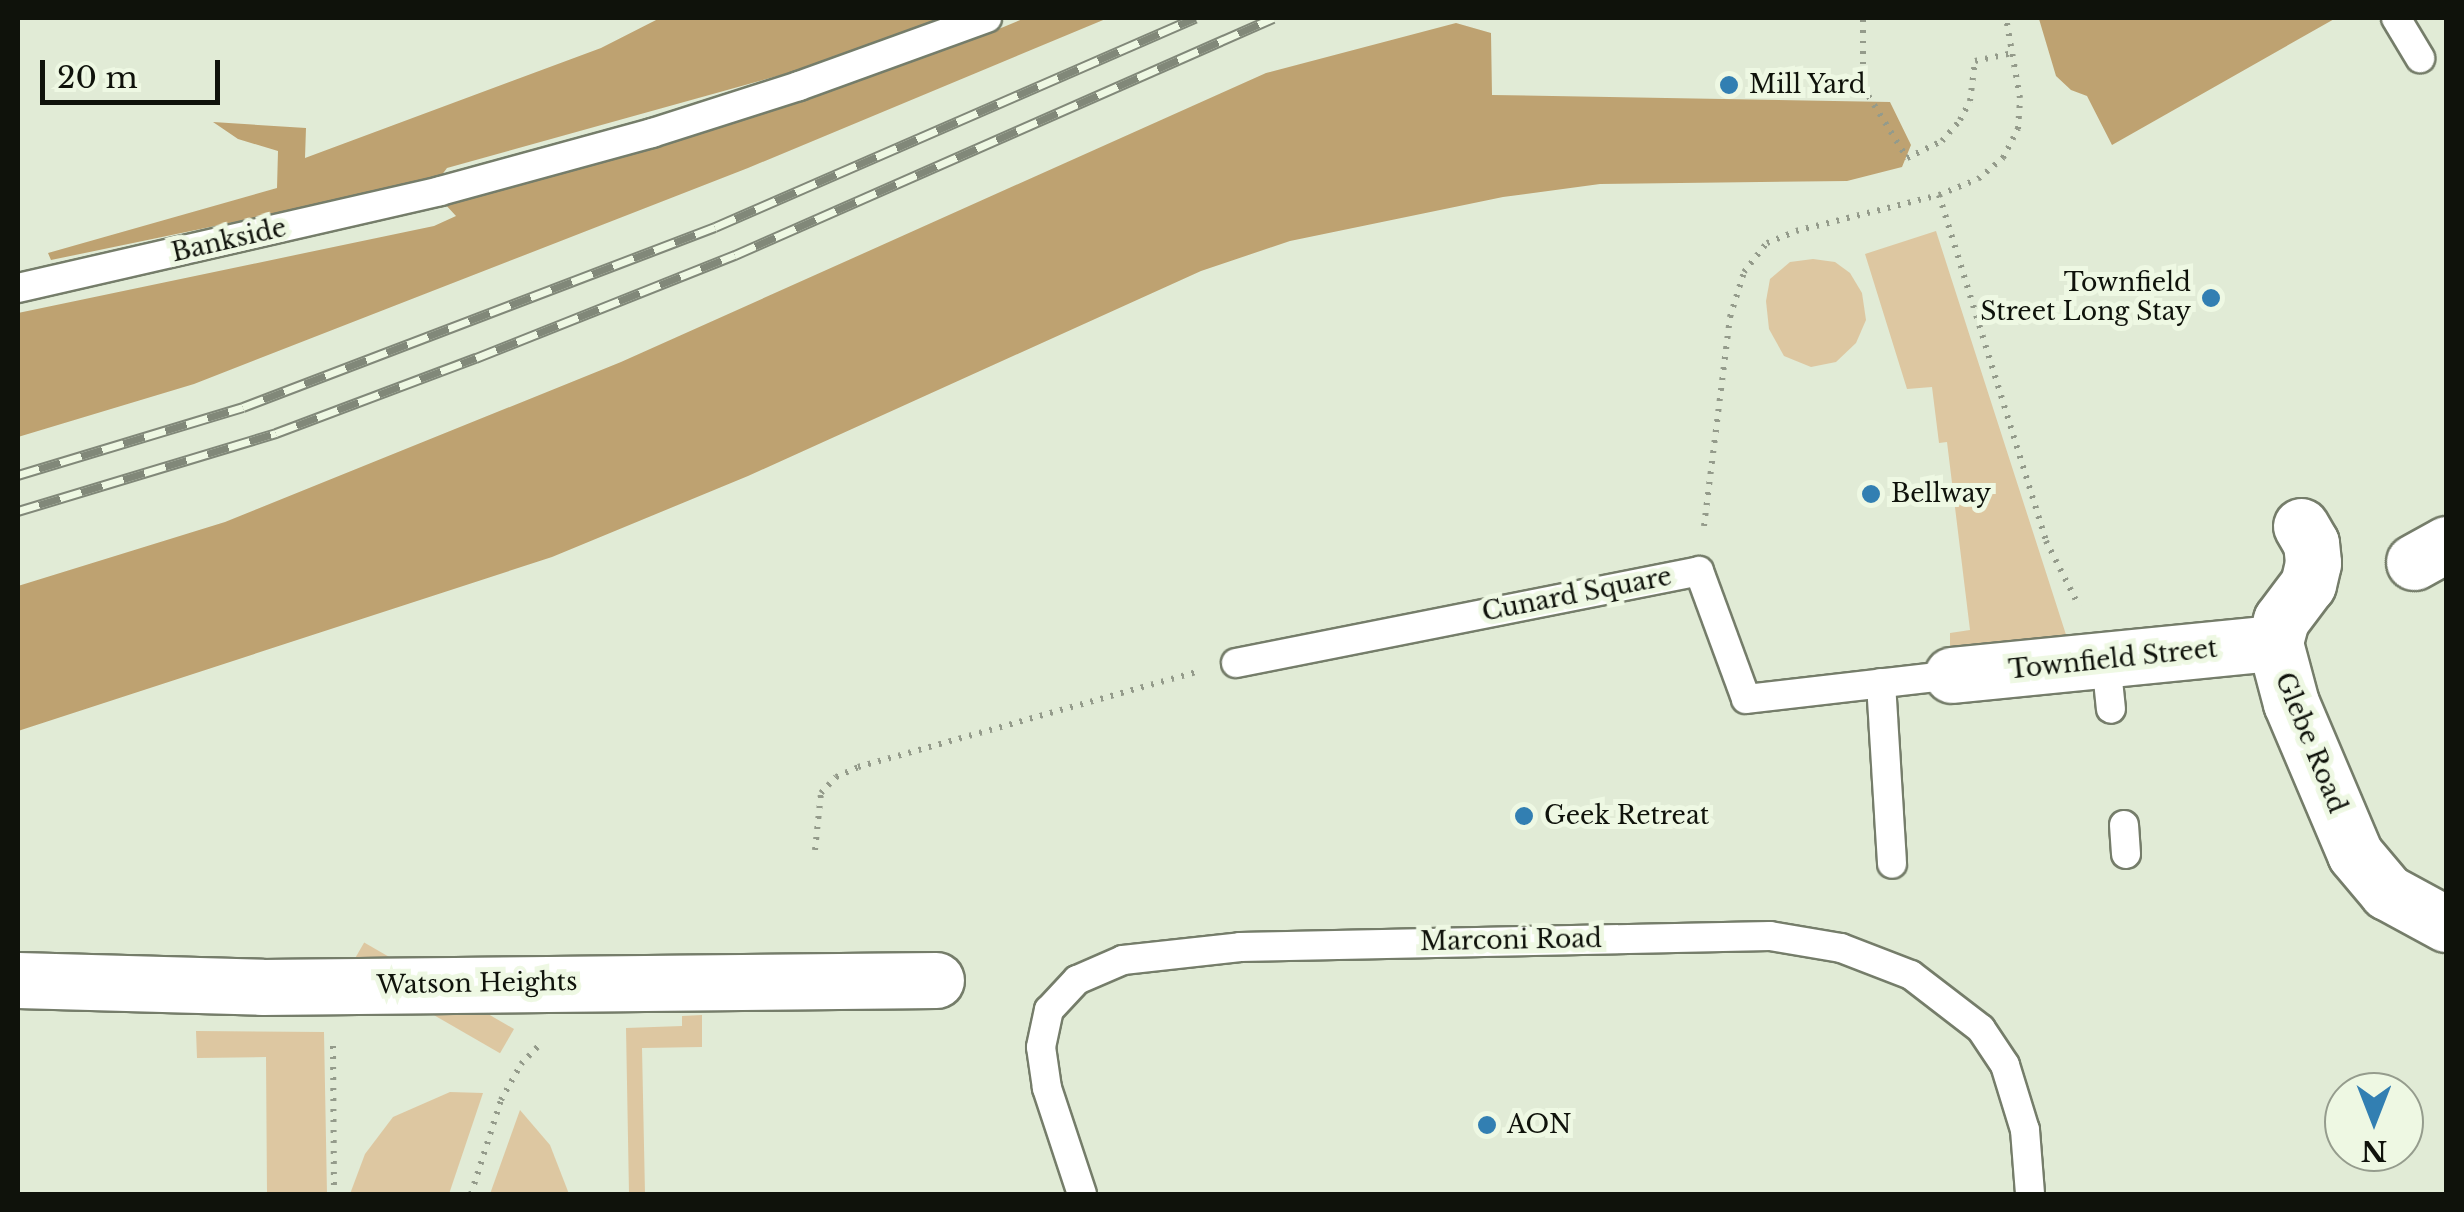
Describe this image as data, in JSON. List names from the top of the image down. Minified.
{"streets":{"street":["Townfield Street","Glebe Road","Watson Heights"],"lane":["Bankside","Cunard Square","Marconi Road"]},"crossings":[["Cunard Square","Townfield Street"],["Townfield Street","Glebe Road"]],"places":["Mill Yard","Townfield Street Long Stay","Bellway","Geek Retreat","AON"],"scale_bar":"20 m","north":"bottom"}
